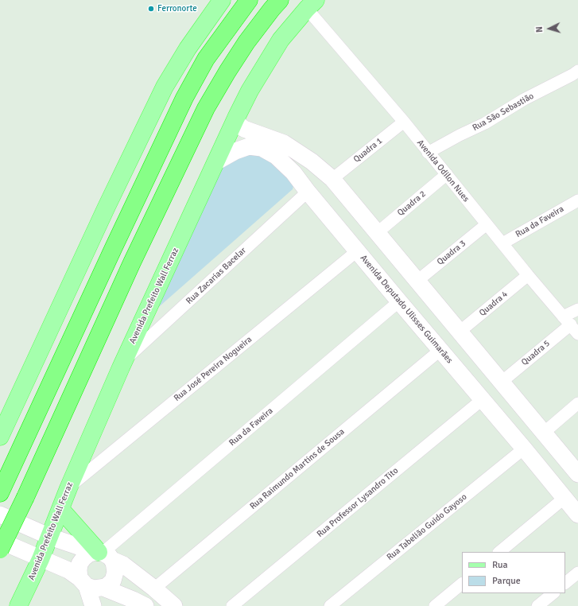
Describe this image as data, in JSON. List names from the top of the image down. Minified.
{"streets":{"main road":["Avenida Prefeito Wall Ferraz"],"street":["Rua São Sebastião","Quadra 1","Avenida Odilon Nues","Quadra 2","Rua da Faveira","Quadra 3","Rua Zacarias Bacelar","Quadra 4","Avenida Deputado Ulisses Guimarães","Quadra 5","Rua José Pereira Nogueira","Rua Raimundo Martins de Sousa","Rua Professor Lysandro Tito","Rua Tabelião Guido Gayoso"]},"crossings":[["Rua São Sebastião","Avenida Odilon Nues"],["Quadra 1","Avenida Odilon Nues"],["Avenida Odilon Nues","Quadra 2"],["Avenida Odilon Nues","Rua da Faveira"],["Avenida Odilon Nues","Quadra 3"],["Avenida Odilon Nues","Avenida Prefeito Wall Ferraz"],["Avenida Odilon Nues","Quadra 4"],["Avenida Odilon Nues","Quadra 5"],["Rua da Faveira","Avenida Deputado Ulisses Guimarães"],["Rua Zacarias Bacelar","Avenida Prefeito Wall Ferraz"],["Rua Zacarias Bacelar","Avenida Deputado Ulisses Guimarães"],["Avenida Prefeito Wall Ferraz","Avenida Deputado Ulisses Guimarães"],["Avenida Prefeito Wall Ferraz","Rua José Pereira Nogueira"],["Avenida Deputado Ulisses Guimarães","Rua José Pereira Nogueira"],["Avenida Deputado Ulisses Guimarães","Rua Raimundo Martins de Sousa"],["Avenida Deputado Ulisses Guimarães","Rua Professor Lysandro Tito"],["Avenida Deputado Ulisses Guimarães","Rua Tabelião Guido Gayoso"]],"places":["Ferronorte"],"legend":["Rua","Parque"],"north":"left"}
